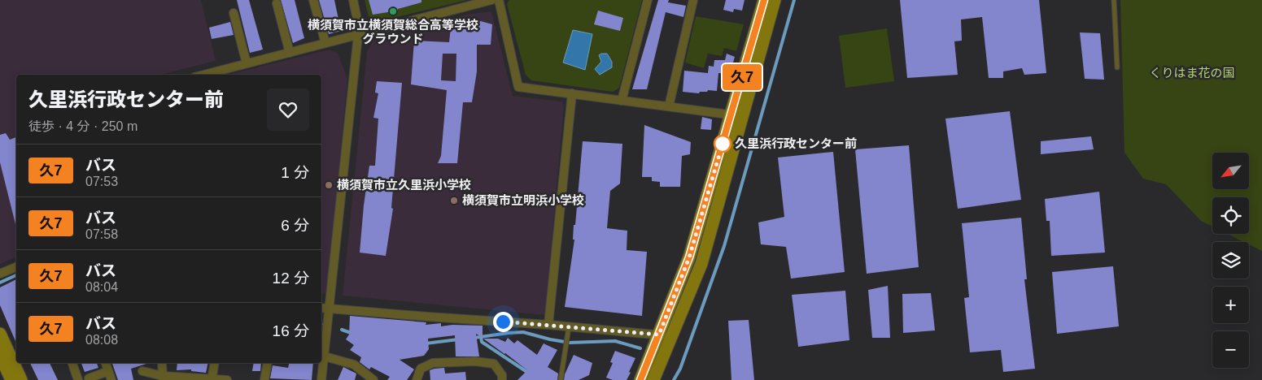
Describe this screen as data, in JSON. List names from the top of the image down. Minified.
{"parks":["くりはま花の国"],"places":["横須賀市立横須賀総合高等学校 グラウンド","久里浜行政センター前","横須賀市立久里浜小学校","横須賀市立明浜小学校"],"lines":["bus line 久7"],"north":"bottom left","page":{"on_map":"久7","heading":["久里浜行政センター前","徒歩 · 4 分 · 250 m"],"list":[{"mark":"久7","name":"バス","note":"07:53","value":"1 分"},{"mark":"久7","name":"バス","note":"07:58","value":"6 分"},{"mark":"久7","name":"バス","note":"08:04","value":"12 分"},{"mark":"久7","name":"バス","note":"08:08","value":"16 分"}],"map_buttons":["+","−"]}}
